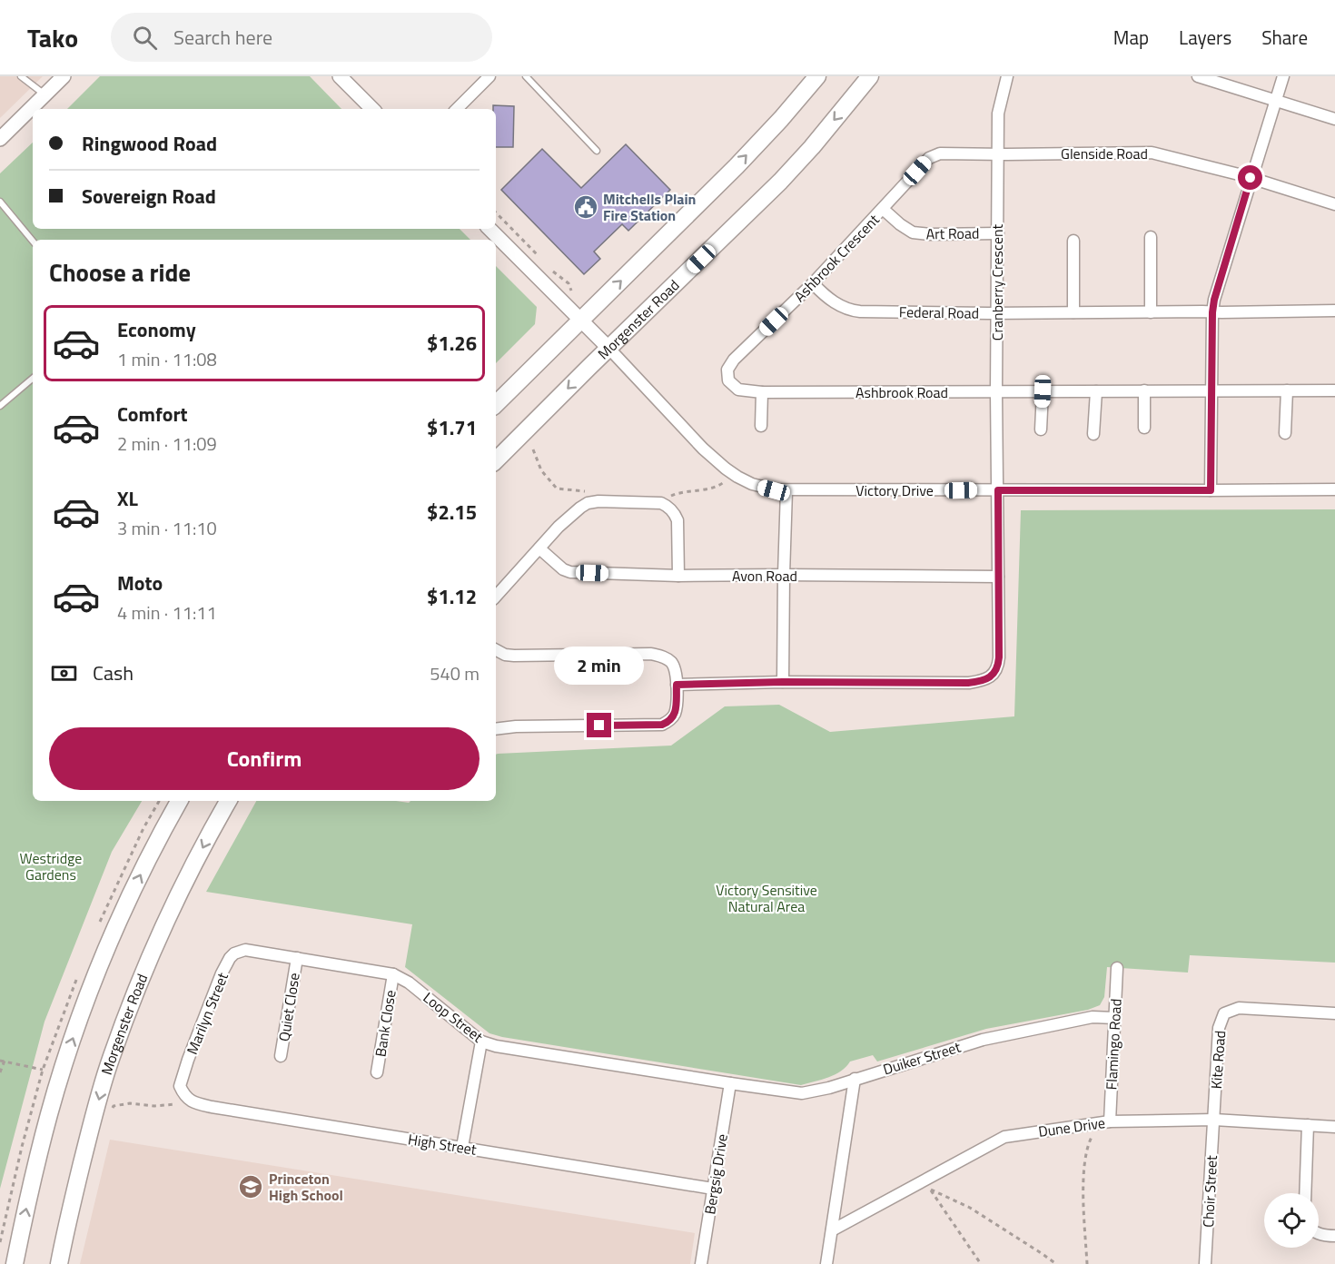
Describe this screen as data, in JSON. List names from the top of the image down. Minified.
{"streets":{"main road":["Morgenster Road"],"street":["Glenside Road","Art Road","Ashbrook Crescent","Cranberry Crescent","Federal Road","Ashbrook Road","Victory Drive","Avon Road","Quiet Close","Marilyn Street","Loop Street","Bank Close","Flamingo Road","Duiker Street","Kite Road","Dune Drive","High Street","Bergsig Drive","Choir Street"]},"crossings":[["Glenside Road","Ashbrook Crescent"],["Glenside Road","Cranberry Crescent"],["Art Road","Ashbrook Crescent"],["Art Road","Cranberry Crescent"],["Ashbrook Crescent","Cranberry Crescent"],["Ashbrook Crescent","Federal Road"],["Ashbrook Crescent","Ashbrook Road"],["Cranberry Crescent","Federal Road"],["Cranberry Crescent","Ashbrook Road"],["Cranberry Crescent","Victory Drive"],["Cranberry Crescent","Avon Road"],["Morgenster Road","Victory Drive"],["Quiet Close","Loop Street"],["Marilyn Street","Loop Street"],["Marilyn Street","High Street"],["Loop Street","Bank Close"],["Loop Street","Duiker Street"],["Loop Street","Bergsig Drive"],["Flamingo Road","Duiker Street"],["Flamingo Road","Dune Drive"],["Duiker Street","Bergsig Drive"],["Kite Road","Dune Drive"],["Kite Road","Choir Street"],["Dune Drive","Choir Street"],["High Street","Bergsig Drive"]],"parks":["Westridge Gardens","Victory Sensitive Natural Area"],"places":{"public building":["Mitchells Plain Fire Station"],"school or university":["Princeton High School"]},"page":{"header":"Tako","search":"Search here","nav":["Map","Layers","Share"],"banner":["Ringwood Road","Sovereign Road"],"heading":"Choose a ride","list":[{"name":"Economy","note":"1 min · 11:08","value":"$1.26"},{"name":"Comfort","note":"2 min · 11:09","value":"$1.71"},{"name":"XL","note":"3 min · 11:10","value":"$2.15"},{"name":"Moto","note":"4 min · 11:11","value":"$1.12"}],"pay":["Cash","540 m"],"bubble":"2 min","buttons":"Confirm"}}
